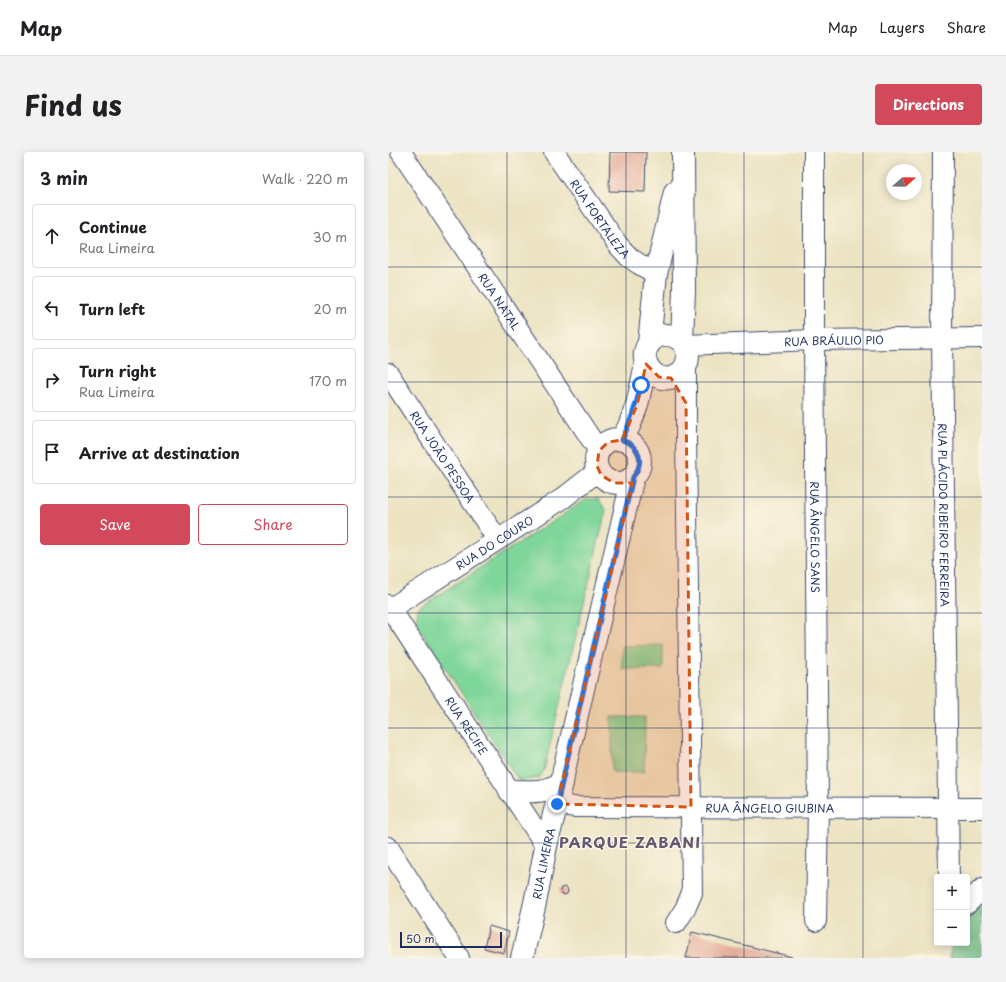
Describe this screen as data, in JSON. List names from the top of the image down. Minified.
{"streets":{"main road":["RUA LIMEIRA"],"street":["RUA FORTALEZA","RUA NATAL","RUA BRÁULIO PIO","RUA JOÃO PESSOA","RUA PLÁCIDO RIBEIRO FERREIRA","RUA ÂNGELO SANS","RUA DO COURO","RUA RECIFE","RUA ÂNGELO GIUBINA"]},"crossings":[["RUA NATAL","RUA DO COURO"],["RUA NATAL","RUA LIMEIRA"],["RUA BRÁULIO PIO","RUA PLÁCIDO RIBEIRO FERREIRA"],["RUA BRÁULIO PIO","RUA ÂNGELO SANS"],["RUA JOÃO PESSOA","RUA DO COURO"],["RUA PLÁCIDO RIBEIRO FERREIRA","RUA ÂNGELO GIUBINA"],["RUA ÂNGELO SANS","RUA ÂNGELO GIUBINA"],["RUA DO COURO","RUA RECIFE"],["RUA DO COURO","RUA LIMEIRA"],["RUA RECIFE","RUA LIMEIRA"],["RUA ÂNGELO GIUBINA","RUA LIMEIRA"]],"districts":["PARQUE ZABANI"],"scale_bar":"50 m","north":"right","page":{"header":"Map","nav":["Map","Layers","Share"],"title":"Find us","buttons":["Directions",["Save","Share"]],"heading":["3 min","Walk · 220 m"],"list":[["Continue","Rua Limeira","30 m"],["Turn left","20 m"],["Turn right","Rua Limeira","170 m"],"Arrive at destination"],"map_buttons":["+","−"],"scale":"50 m"}}
